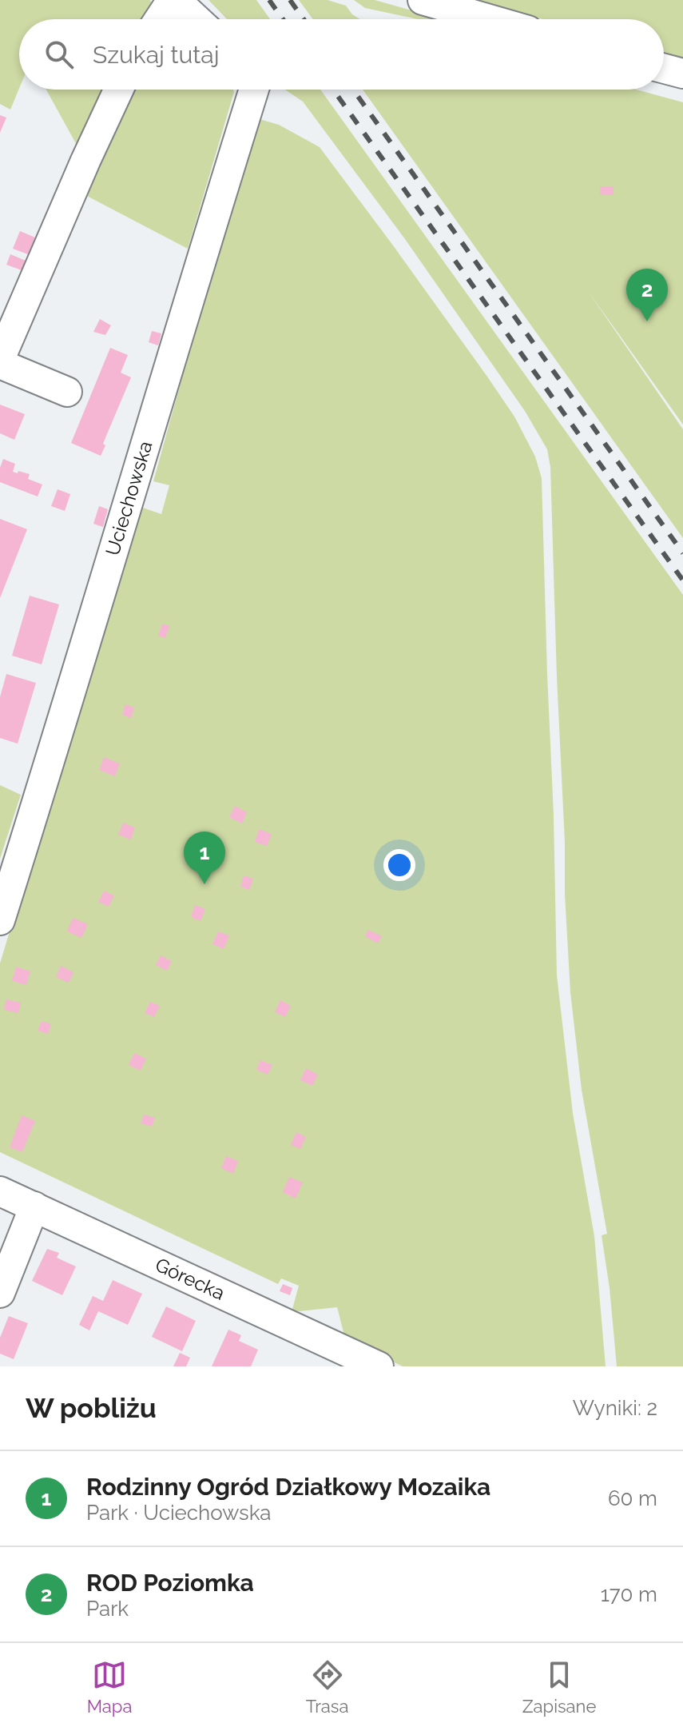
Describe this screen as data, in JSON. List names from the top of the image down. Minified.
{"streets":{"street":["Uciechowska","Górecka"]},"page":{"search":"Szukaj tutaj","pins":["2","1"],"heading":["W pobliżu","Wyniki: 2"],"list":[{"mark":"1","name":"Rodzinny Ogród Działkowy Mozaika","note":"Park · Uciechowska","value":"60 m"},{"mark":"2","name":"ROD Poziomka","note":"Park","value":"170 m"}],"nav":["Mapa","Trasa","Zapisane"]}}
